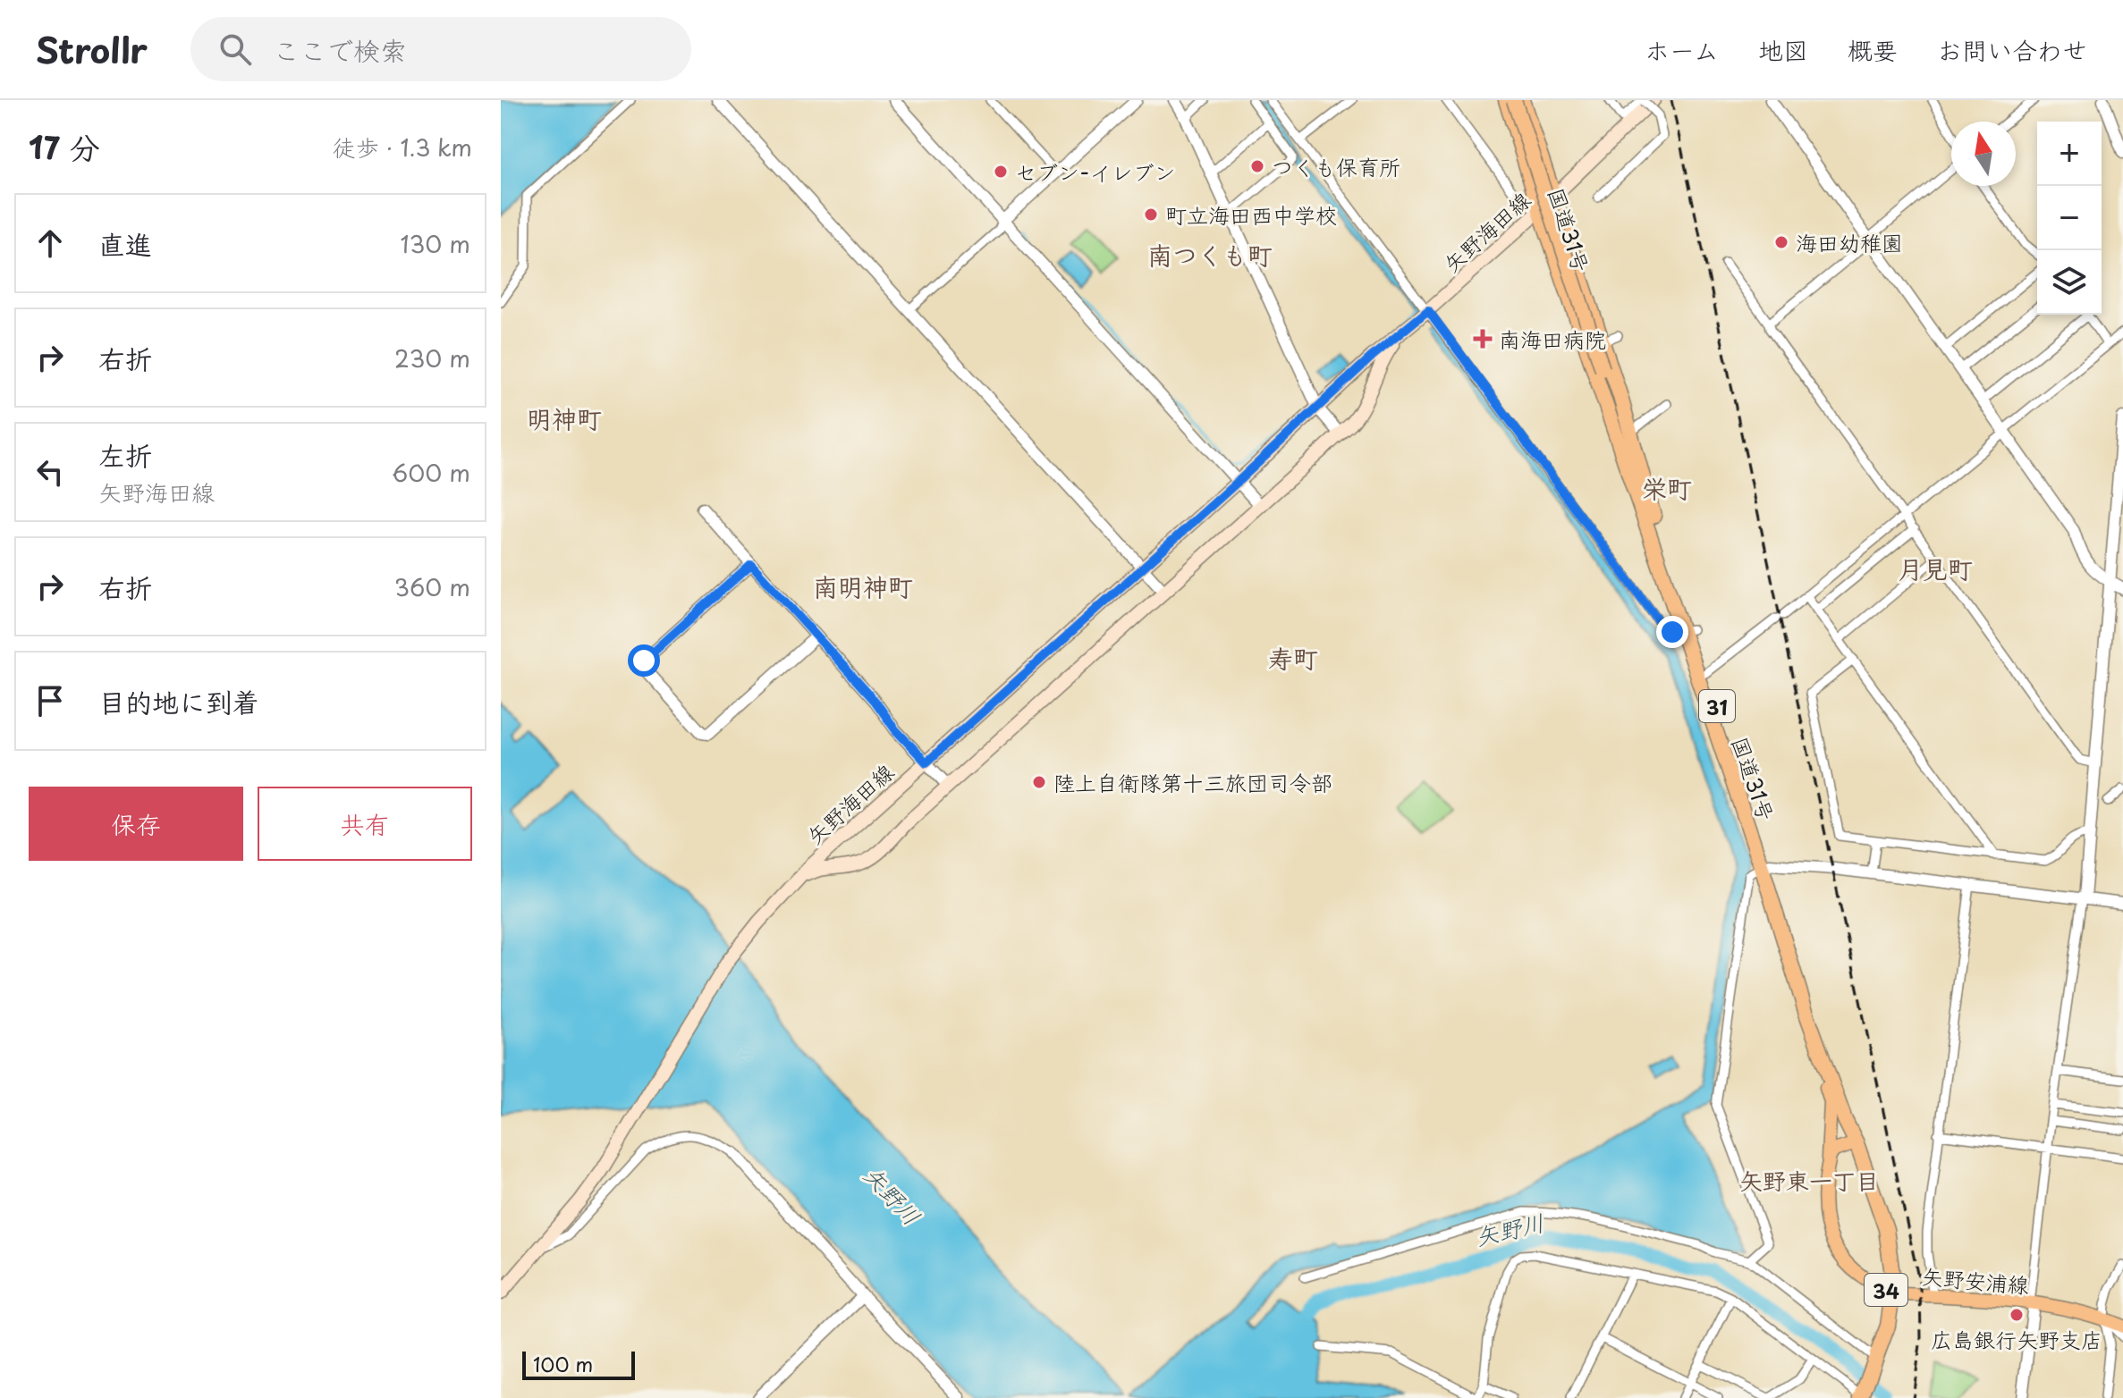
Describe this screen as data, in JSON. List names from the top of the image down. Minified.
{"streets":{"highway":["国道31号","31"],"main road":["矢野海田線","矢野安浦線","34"]},"crossings":[["国道31号","矢野海田線"],["国道31号","34"],["矢野安浦線","34"]],"districts":["南つくも町","明神町","栄町","月見町","南明神町","寿町","矢野東一丁目"],"water":["矢野川"],"places":{"other":["つくも保育所","セブン-イレブン","町立海田西中学校","海田幼稚園","陸上自衛隊第十三旅団司令部","広島銀行矢野支店"],"health":["南海田病院"]},"scale_bar":"100 m","north":"top","page":{"header":"Strollr","search":"ここで検索","nav":["ホーム","地図","概要","お問い合わせ"],"heading":["17 分","徒歩 · 1.3 km"],"map_buttons":["+","−"],"list":[["直進","130 m"],["右折","230 m"],["左折","矢野海田線","600 m"],["右折","360 m"],"目的地に到着"],"buttons":["保存","共有"],"scale":"100 m"}}
